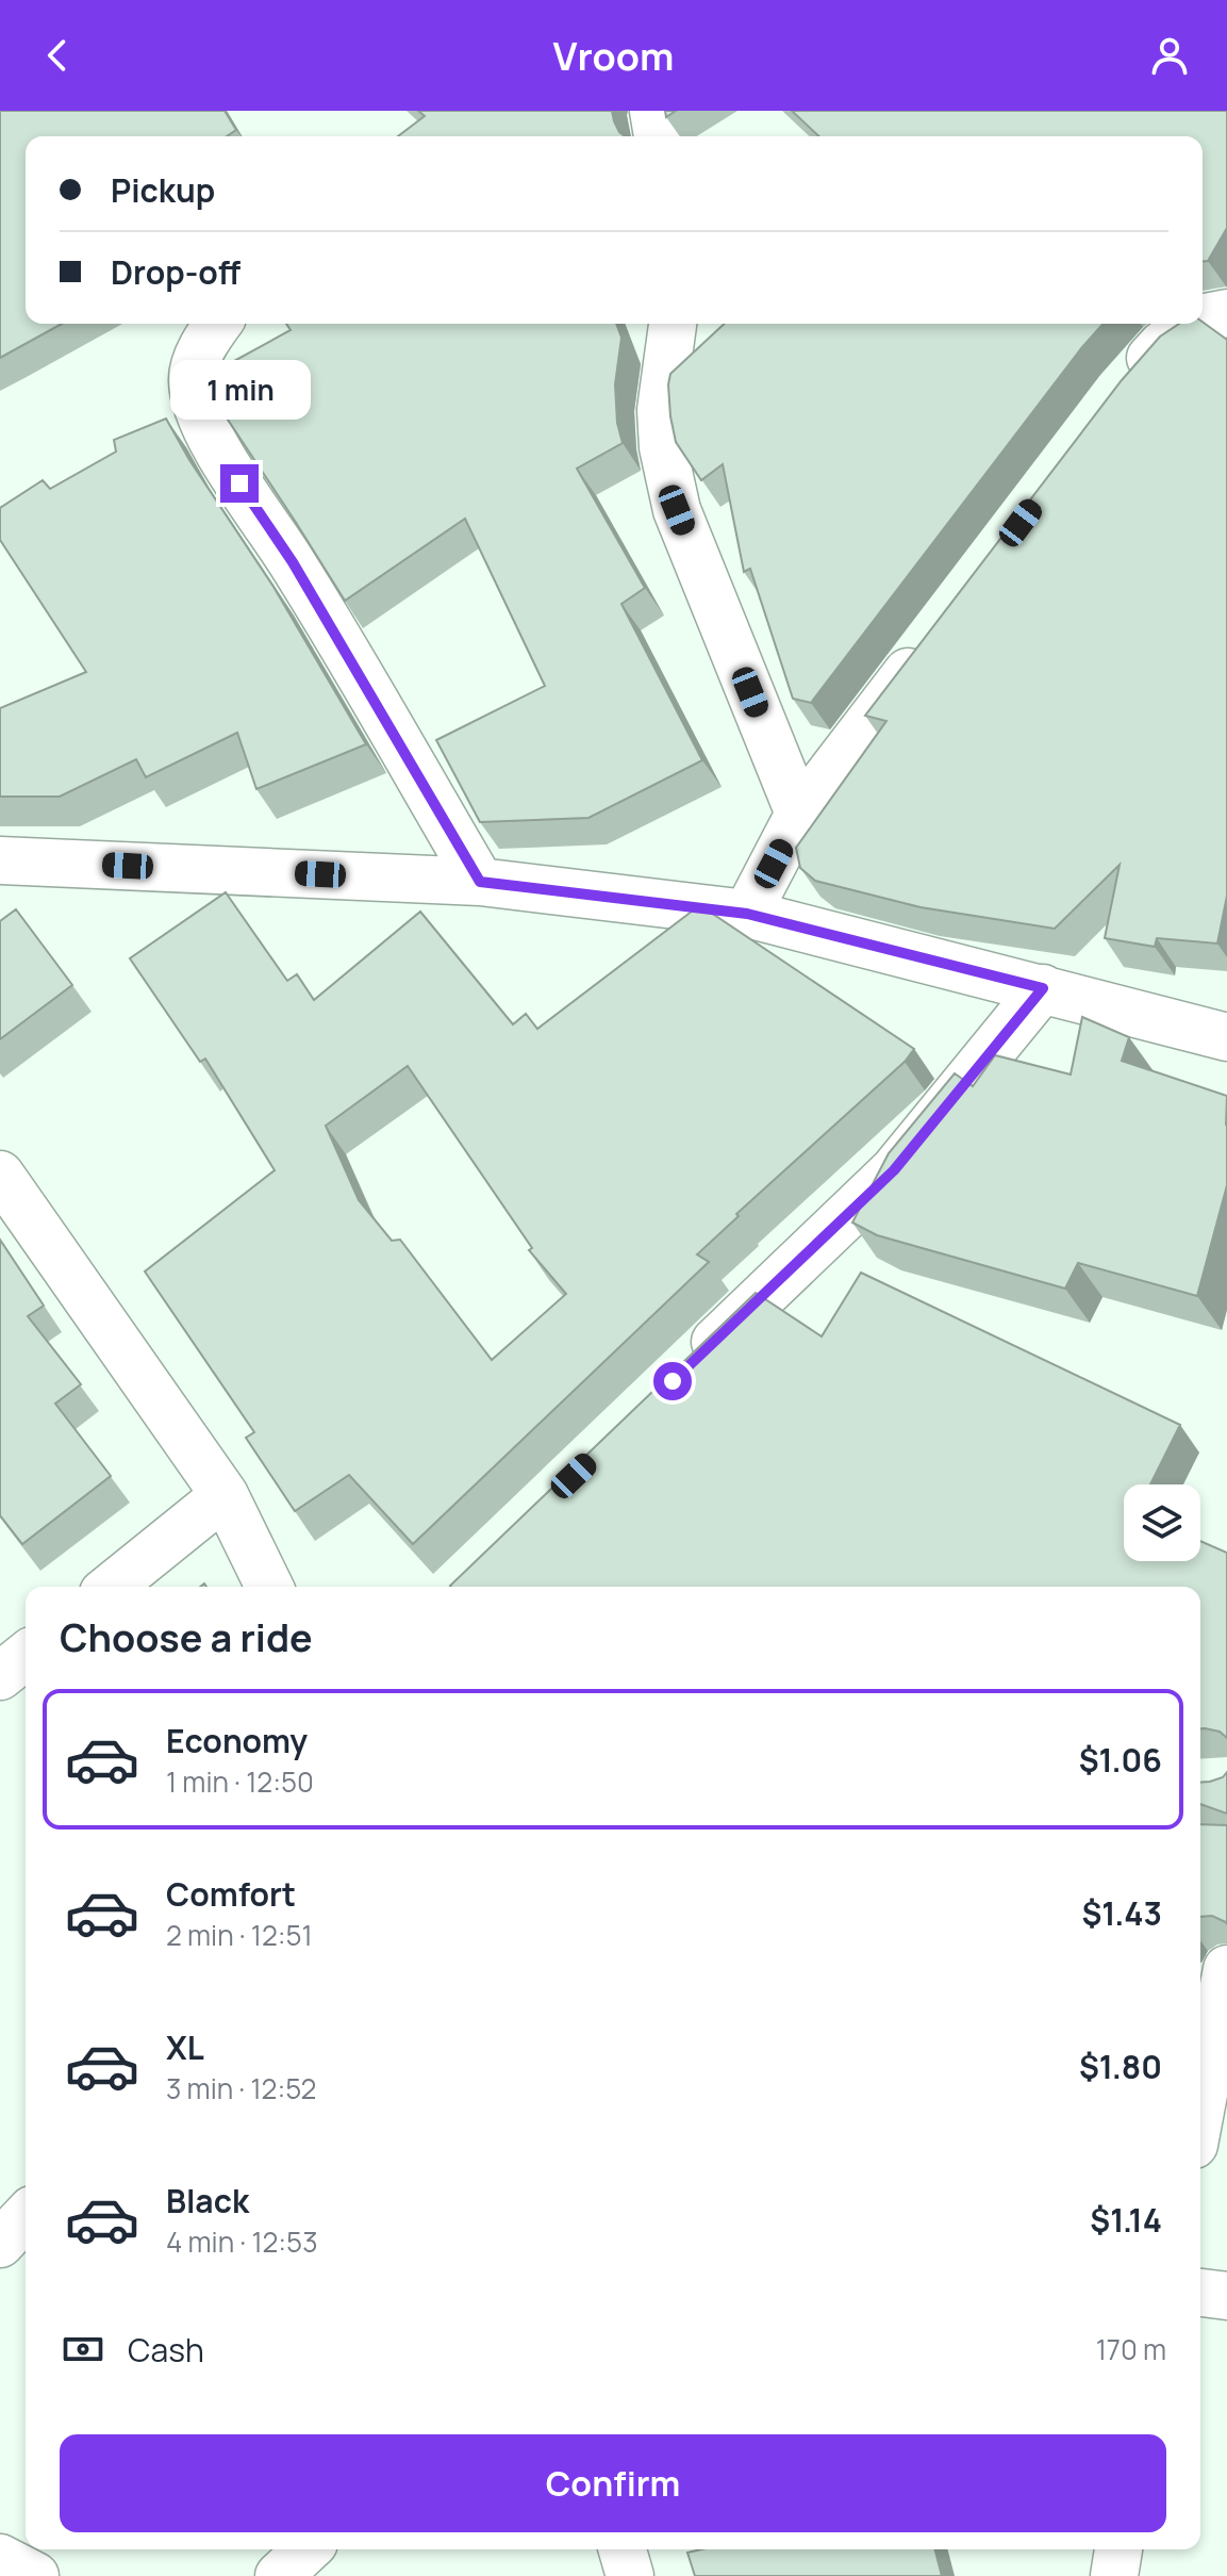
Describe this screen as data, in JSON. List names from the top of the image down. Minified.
{"page":{"header":"Vroom","banner":["Pickup","Drop-off"],"bubble":"1 min","heading":"Choose a ride","list":[{"name":"Economy","note":"1 min · 12:50","value":"$1.06"},{"name":"Comfort","note":"2 min · 12:51","value":"$1.43"},{"name":"XL","note":"3 min · 12:52","value":"$1.80"},{"name":"Black","note":"4 min · 12:53","value":"$1.14"}],"pay":["Cash","170 m"],"buttons":"Confirm"}}
